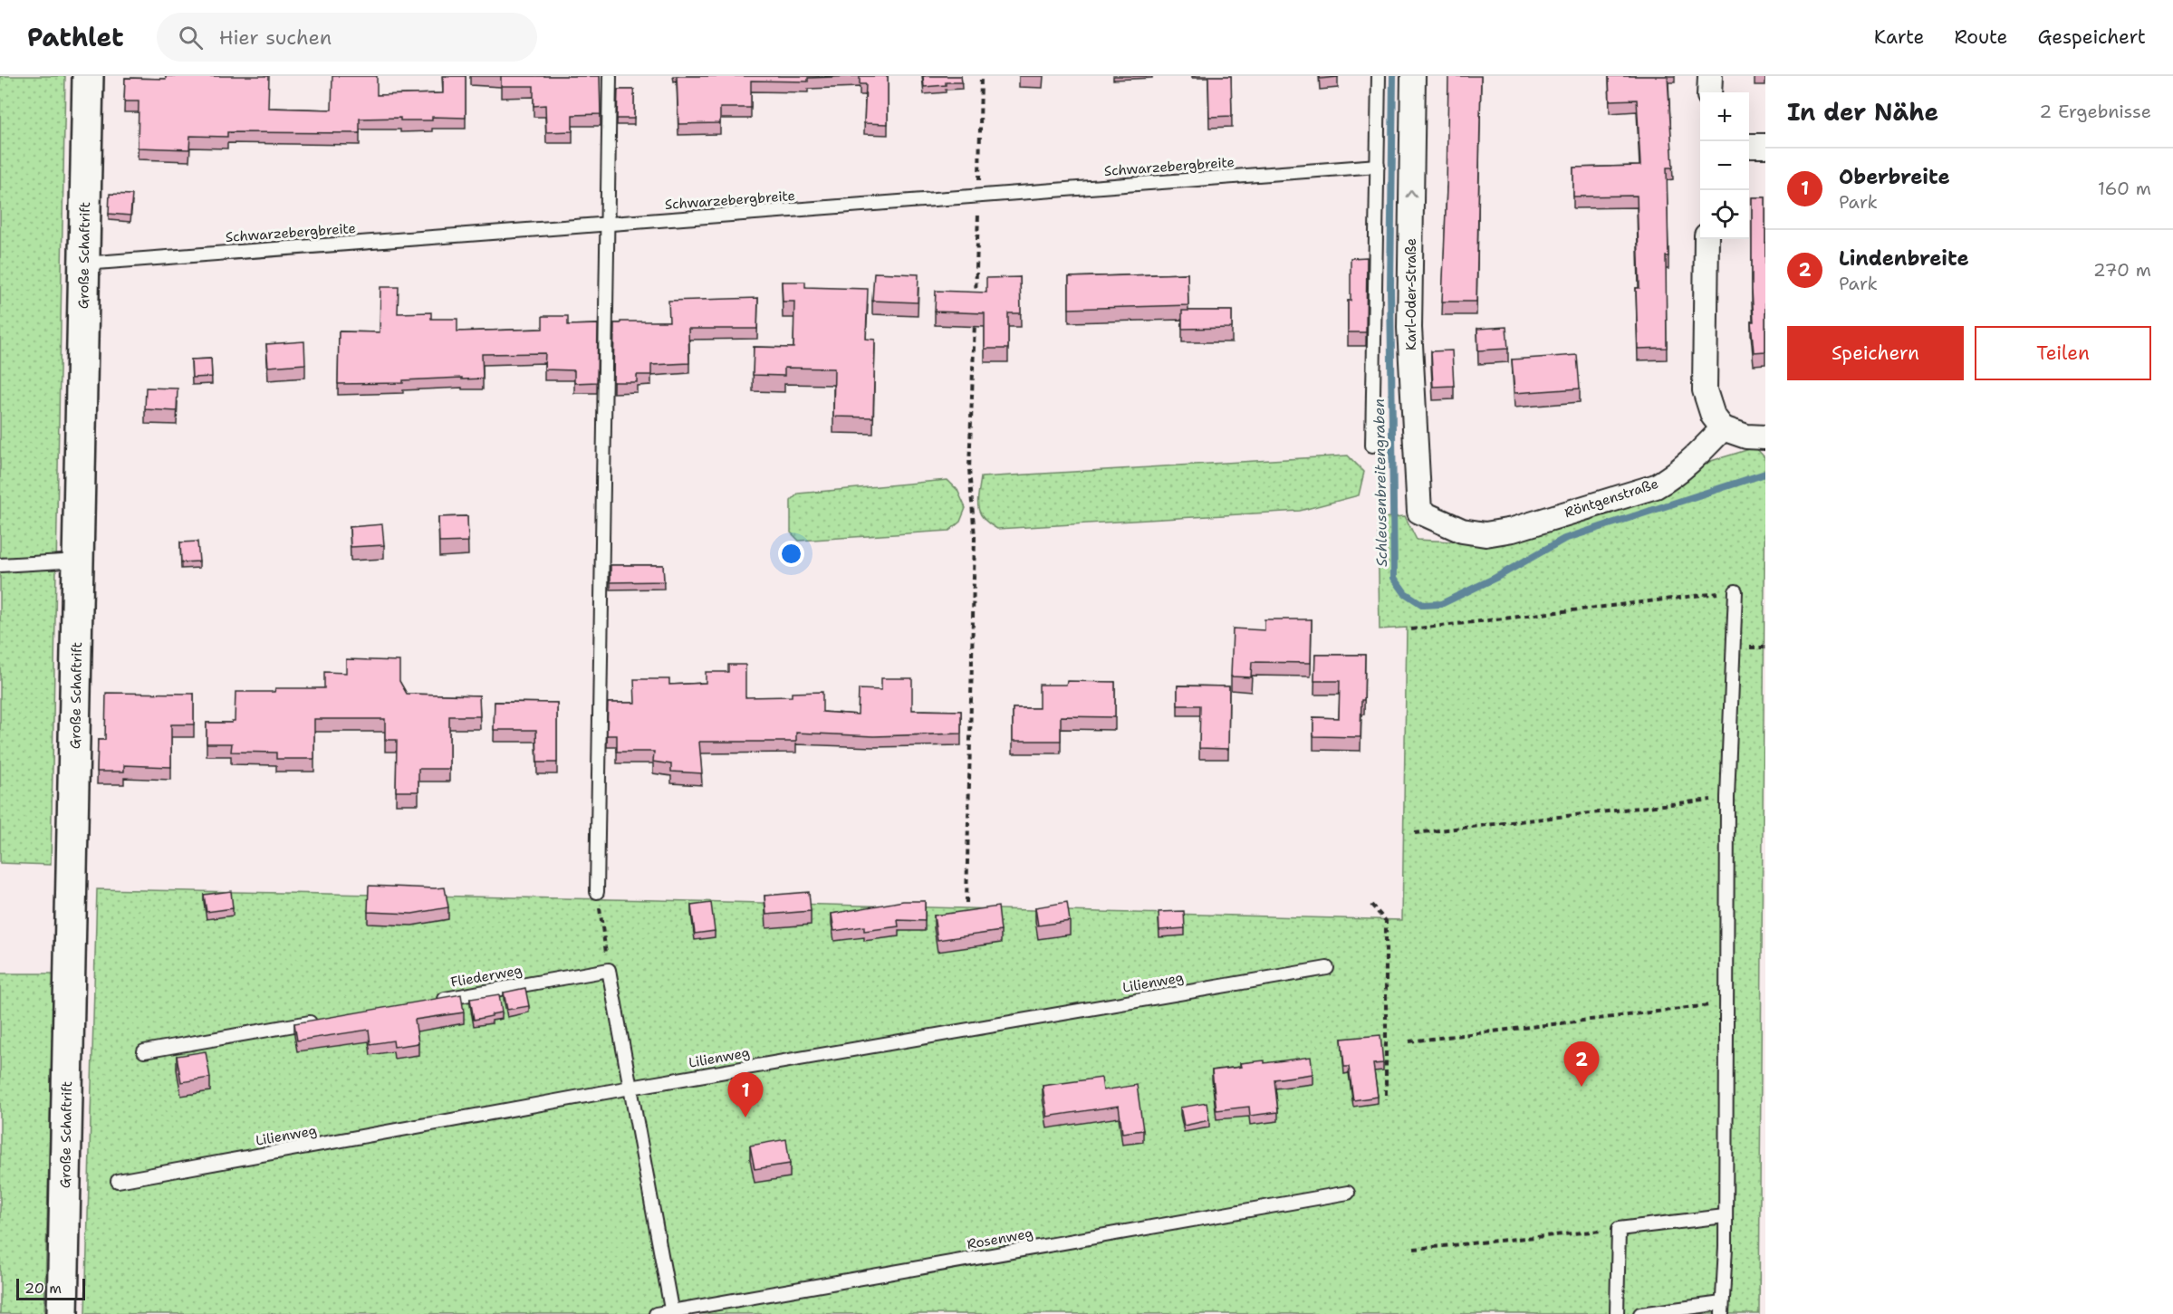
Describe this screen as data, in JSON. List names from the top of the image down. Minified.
{"streets":{"street":["Große Schaftrift","Karl-Oder-Straße","Röntgenstraße"],"lane":["Schwarzebergbreite","Fliederweg","Lilienweg","Rosenweg"]},"crossings":[["Schwarzebergbreite","Große Schaftrift"],["Karl-Oder-Straße","Röntgenstraße"]],"one_way":["Karl-Oder-Straße"],"water":["Schleusenbreitengraben"],"scale_bar":"20 m","page":{"header":"Pathlet","search":"Hier suchen","nav":["Karte","Route","Gespeichert"],"heading":["In der Nähe","2 Ergebnisse"],"map_buttons":["+","−"],"list":[{"mark":"1","name":"Oberbreite","note":"Park","value":"160 m"},{"mark":"2","name":"Lindenbreite","note":"Park","value":"270 m"}],"buttons":["Speichern","Teilen"],"pins":["2","1"],"scale":"20 m"}}
